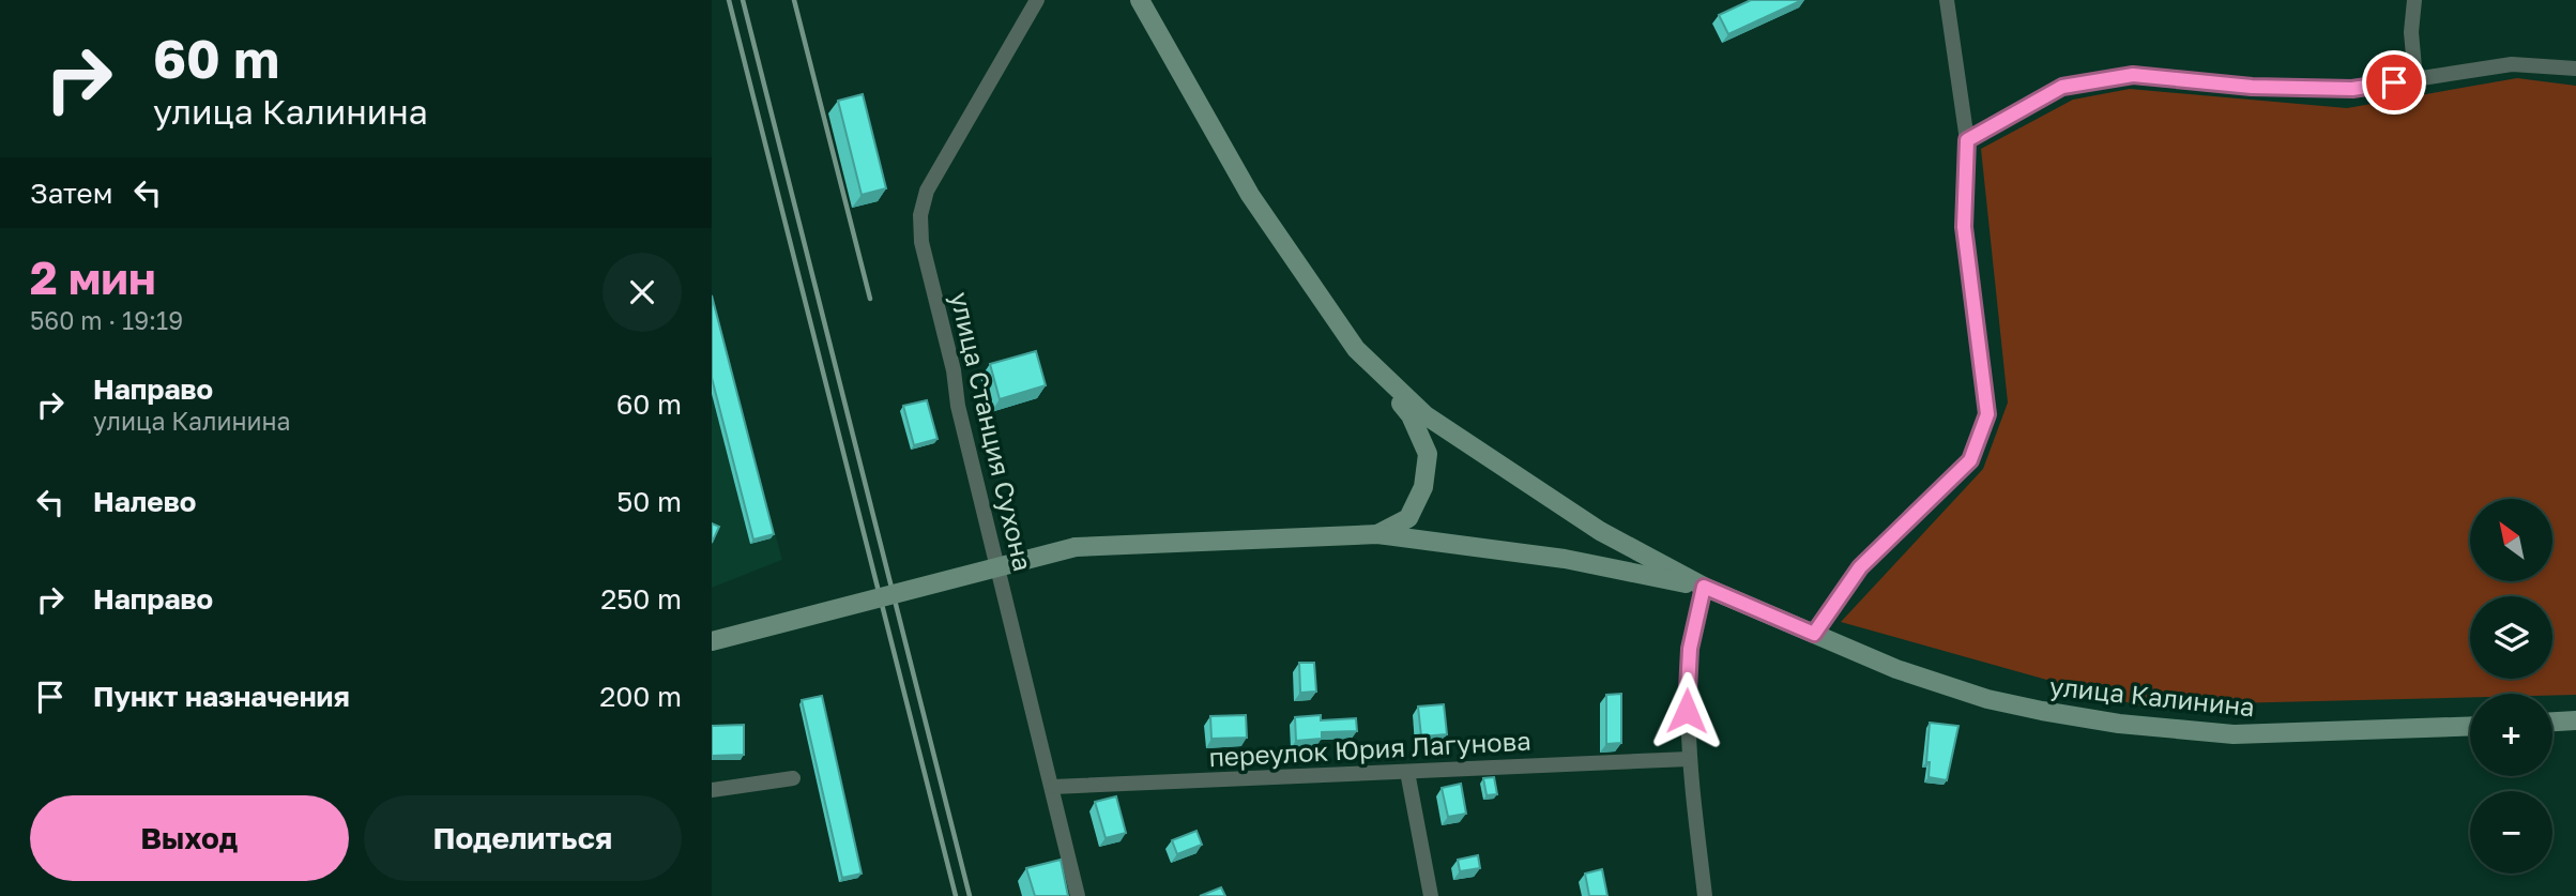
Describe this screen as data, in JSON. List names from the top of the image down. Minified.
{"streets":{"main road":["улица Калинина"],"street":["улица Станция Сухона","переулок Юрия Лагунова"]},"crossings":[["улица Станция Сухона","переулок Юрия Лагунова"]],"north":"top left","page":{"turn":["60 m","улица Калинина"],"then":"Затем","heading":["2 мин","560 m · 19:19"],"list":[{"name":"Направо","note":"улица Калинина","value":"60 m"},{"name":"Налево","value":"50 m"},{"name":"Направо","value":"250 m"},{"name":"Пункт назначения","value":"200 m"}],"map_buttons":["+","−"],"buttons":["Выход","Поделиться"]}}
